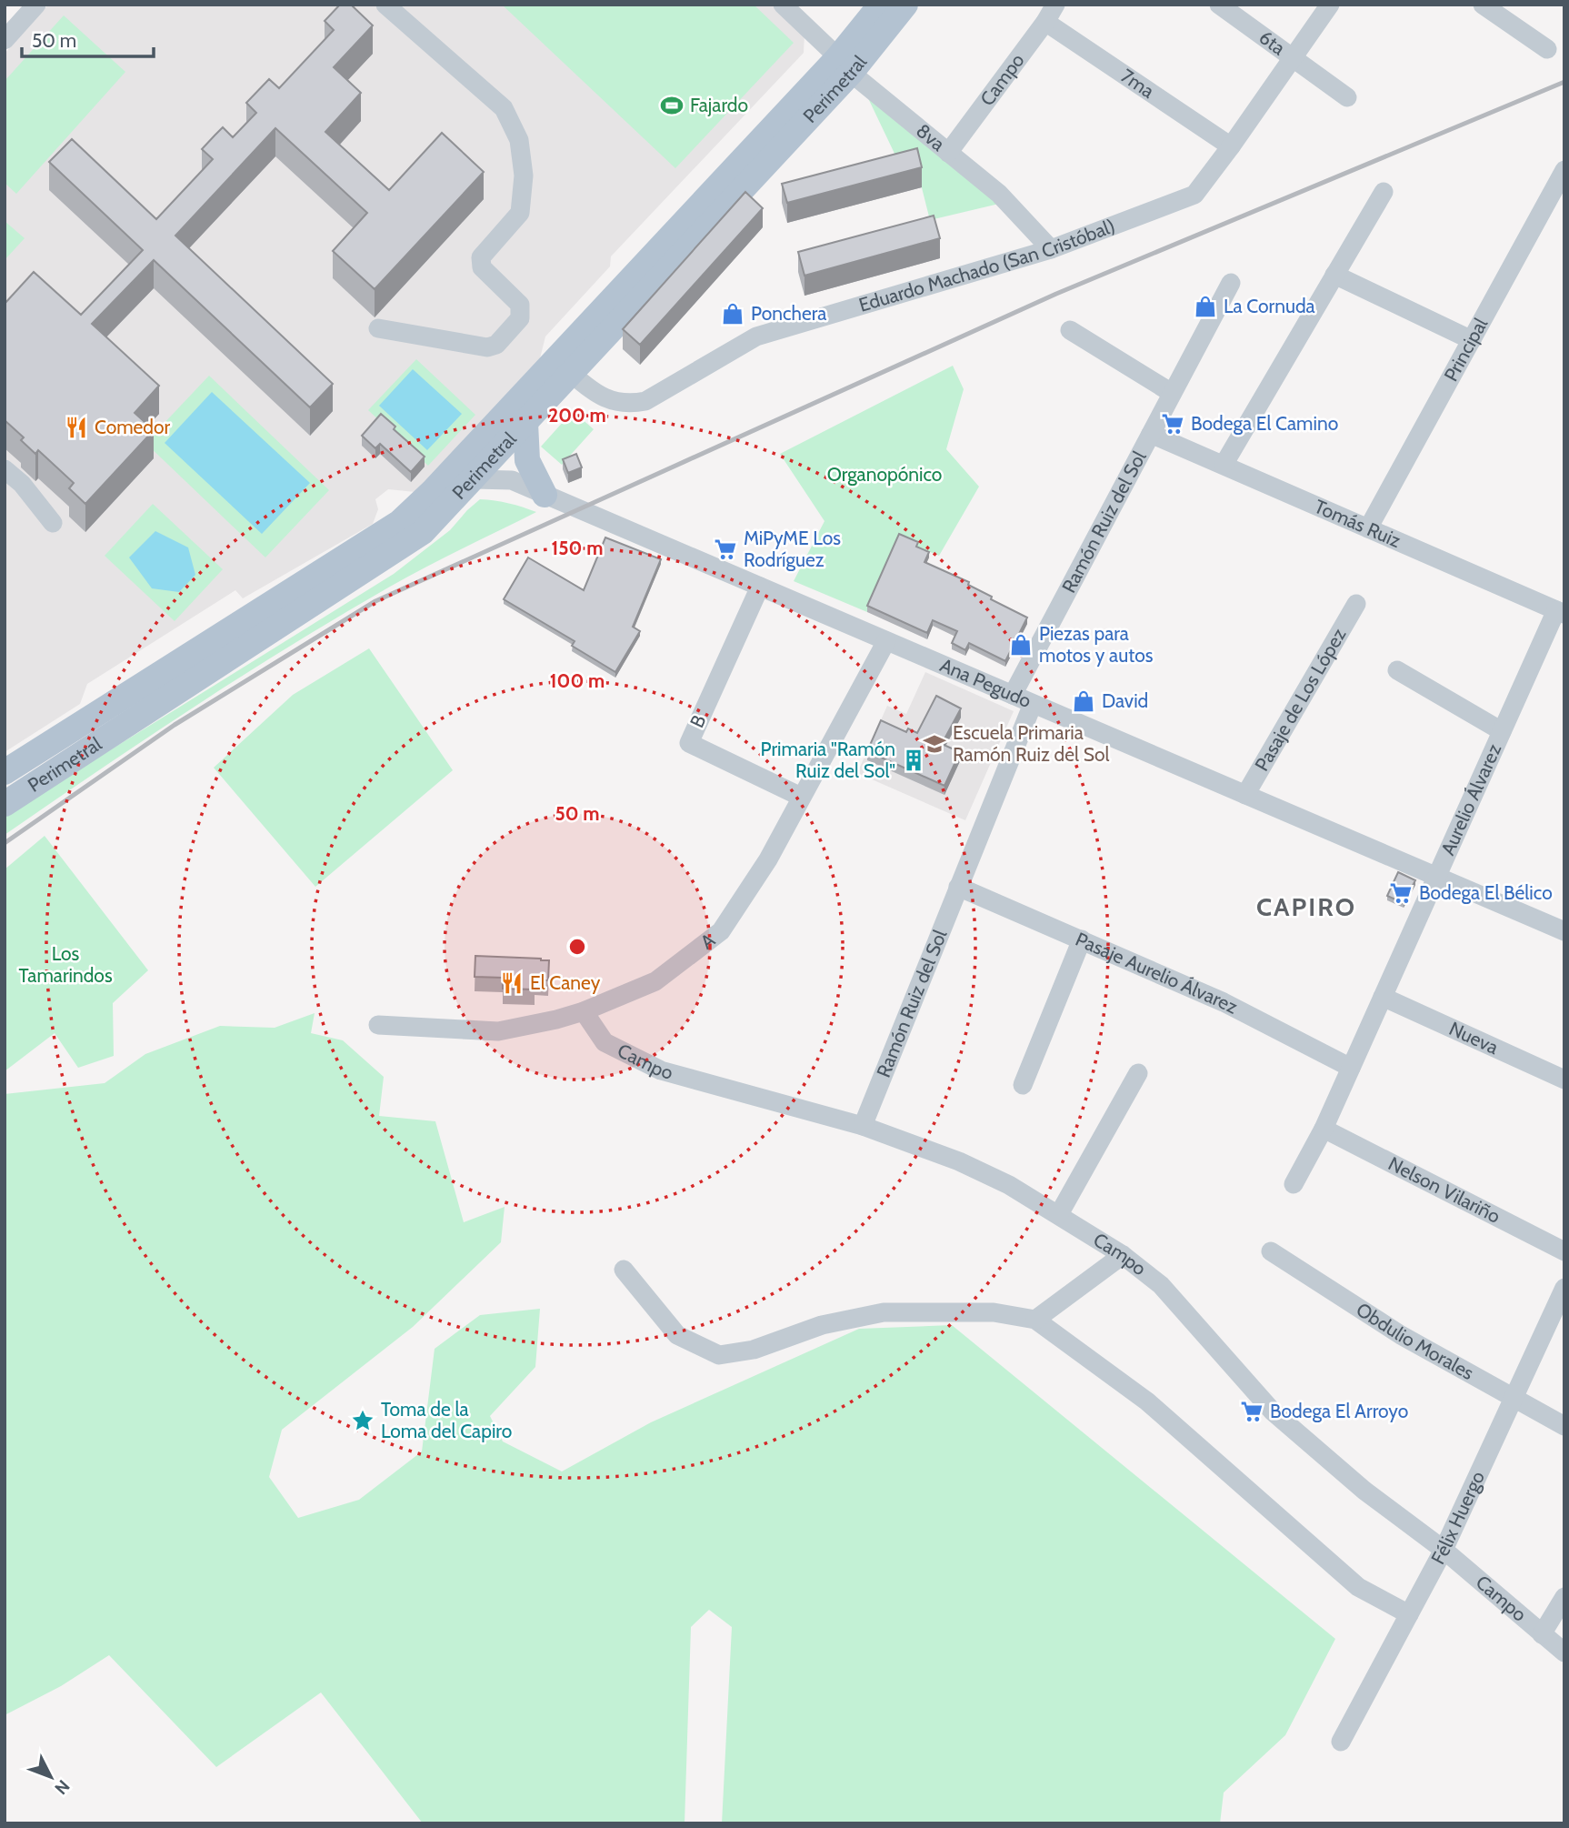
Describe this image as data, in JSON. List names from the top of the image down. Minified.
{"streets":{"main road":["Perimetral"],"street":["6ta","Campo","7ma","8va","Eduardo Machado (San Cristóbal)","Principal","Ramón Ruiz del Sol","Tomás Ruiz","Ana Pegudo","Pasaje de Los López","B","Aurelio Álvarez","A","Pasaje Aurelio Álvarez","Nueva","Nelson Vilariño","Obdulio Morales","Félix Huergo"]},"crossings":[["6ta","Eduardo Machado (San Cristóbal)"],["Campo","7ma"],["Campo","8va"],["Campo","Ramón Ruiz del Sol"],["Campo","A"],["Campo","Félix Huergo"],["7ma","Eduardo Machado (San Cristóbal)"],["Perimetral","8va"],["Perimetral","Eduardo Machado (San Cristóbal)"],["Perimetral","Ana Pegudo"],["8va","Eduardo Machado (San Cristóbal)"],["Principal","Tomás Ruiz"],["Ramón Ruiz del Sol","Tomás Ruiz"],["Ramón Ruiz del Sol","Ana Pegudo"],["Ramón Ruiz del Sol","Pasaje Aurelio Álvarez"],["Tomás Ruiz","Aurelio Álvarez"],["Ana Pegudo","Pasaje de Los López"],["Ana Pegudo","B"],["Ana Pegudo","Aurelio Álvarez"],["Ana Pegudo","A"],["B","A"],["Aurelio Álvarez","Pasaje Aurelio Álvarez"],["Aurelio Álvarez","Nueva"],["Aurelio Álvarez","Nelson Vilariño"],["Obdulio Morales","Félix Huergo"]],"districts":["CAPIRO"],"parks":["Organopónico","Los Tamarindos"],"places":{"sports":["Fajardo"],"shop":["La Cornuda","Ponchera","Piezas para motos y autos","David"],"supermarket":["Bodega El Camino","MiPyME Los Rodríguez","Bodega El Bélico","Bodega El Arroyo"],"restaurant":["Comedor","El Caney"],"school or university":["Escuela Primaria Ramón Ruiz del Sol"],"building":["Primaria \"Ramón Ruiz del Sol\""],"place":["Toma de la Loma del Capiro"]},"scale_bar":"50 m","north":"bottom right","rings":["200 m","150 m","100 m","50 m"]}
